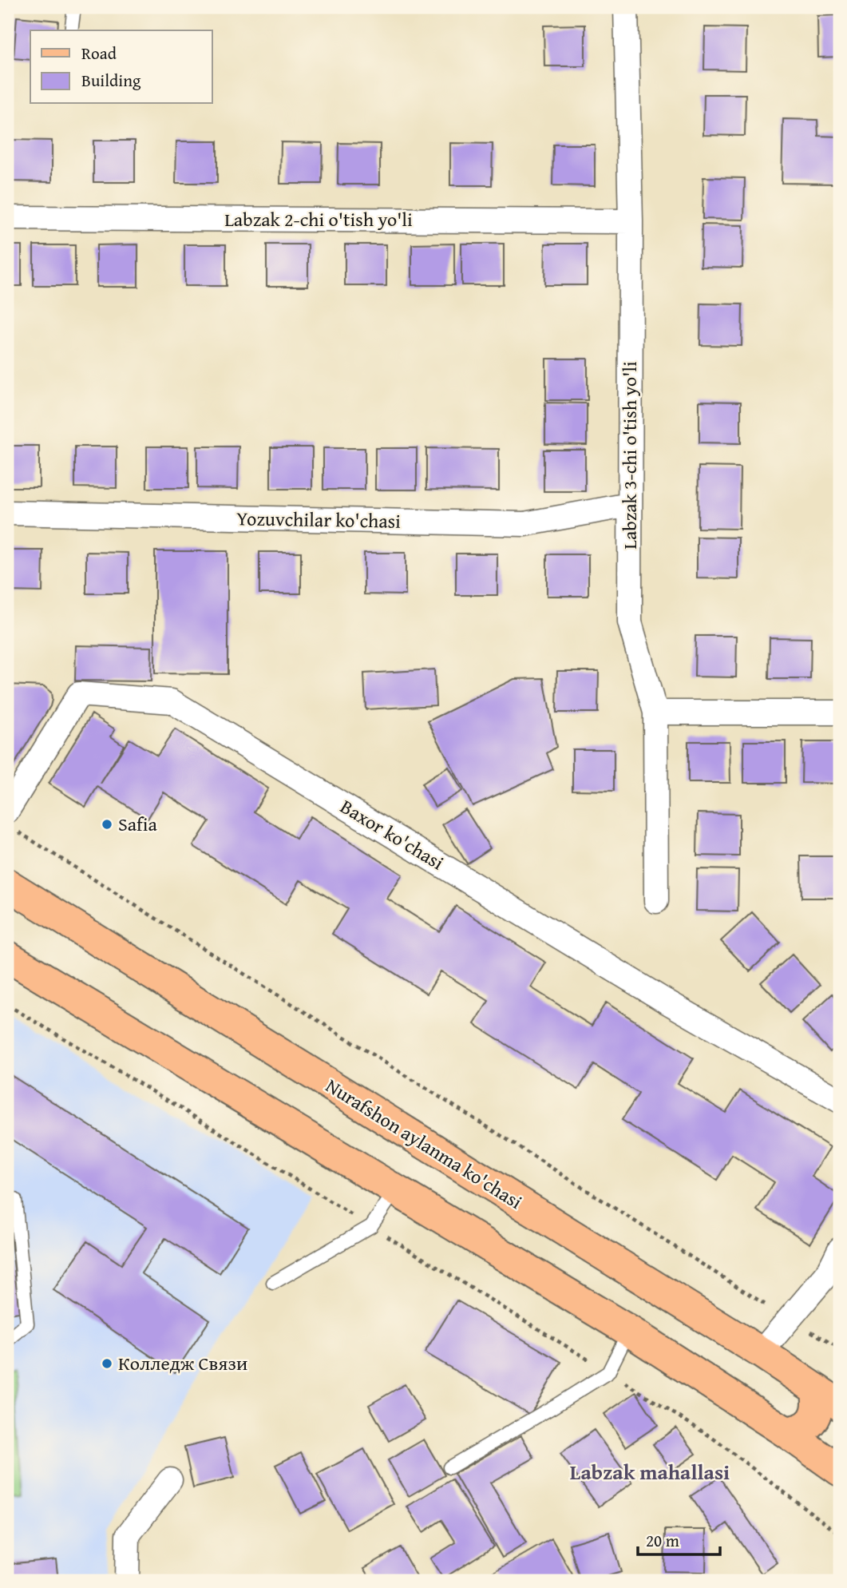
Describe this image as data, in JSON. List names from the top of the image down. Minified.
{"streets":{"main road":["Nurafshon aylanma ko'chasi"],"street":["Labzak 2-chi o'tish yo'li","Labzak 3-chi o'tish yo'li","Yozuvchilar ko'chasi","Baxor ko'chasi"]},"crossings":[["Labzak 2-chi o'tish yo'li","Labzak 3-chi o'tish yo'li"],["Labzak 3-chi o'tish yo'li","Yozuvchilar ko'chasi"]],"districts":["Labzak mahallasi"],"places":["Safia","Колледж Связи"],"legend":["Road","Building"],"scale_bar":"20 m"}
